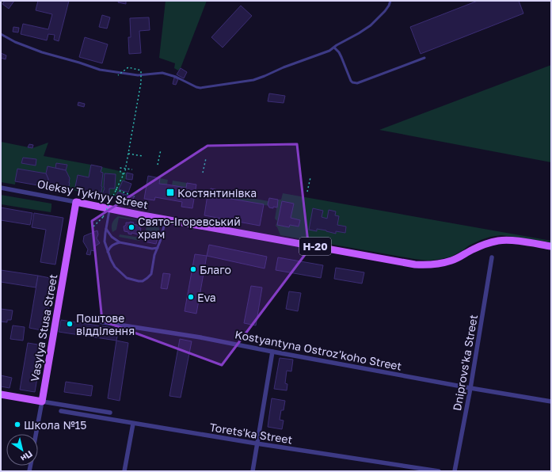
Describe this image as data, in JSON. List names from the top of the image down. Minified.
{"streets":{"main road":["Oleksy Tykhyy Street","Н-20","Vasylya Stusa Street"],"street":["Kostyantyna Ostroz'koho Street","Dniprovs'ka Street","Toretsʹka Street"]},"crossings":[["Oleksy Tykhyy Street","Vasylya Stusa Street"],["Kostyantyna Ostroz'koho Street","Dniprovs'ka Street"]],"places":{"transit":["Костянтинівка"],"other":["Свято-Ігоревський храм","Благо","Eva","Поштове відділення","Школа №15"]},"north":"bottom right"}
